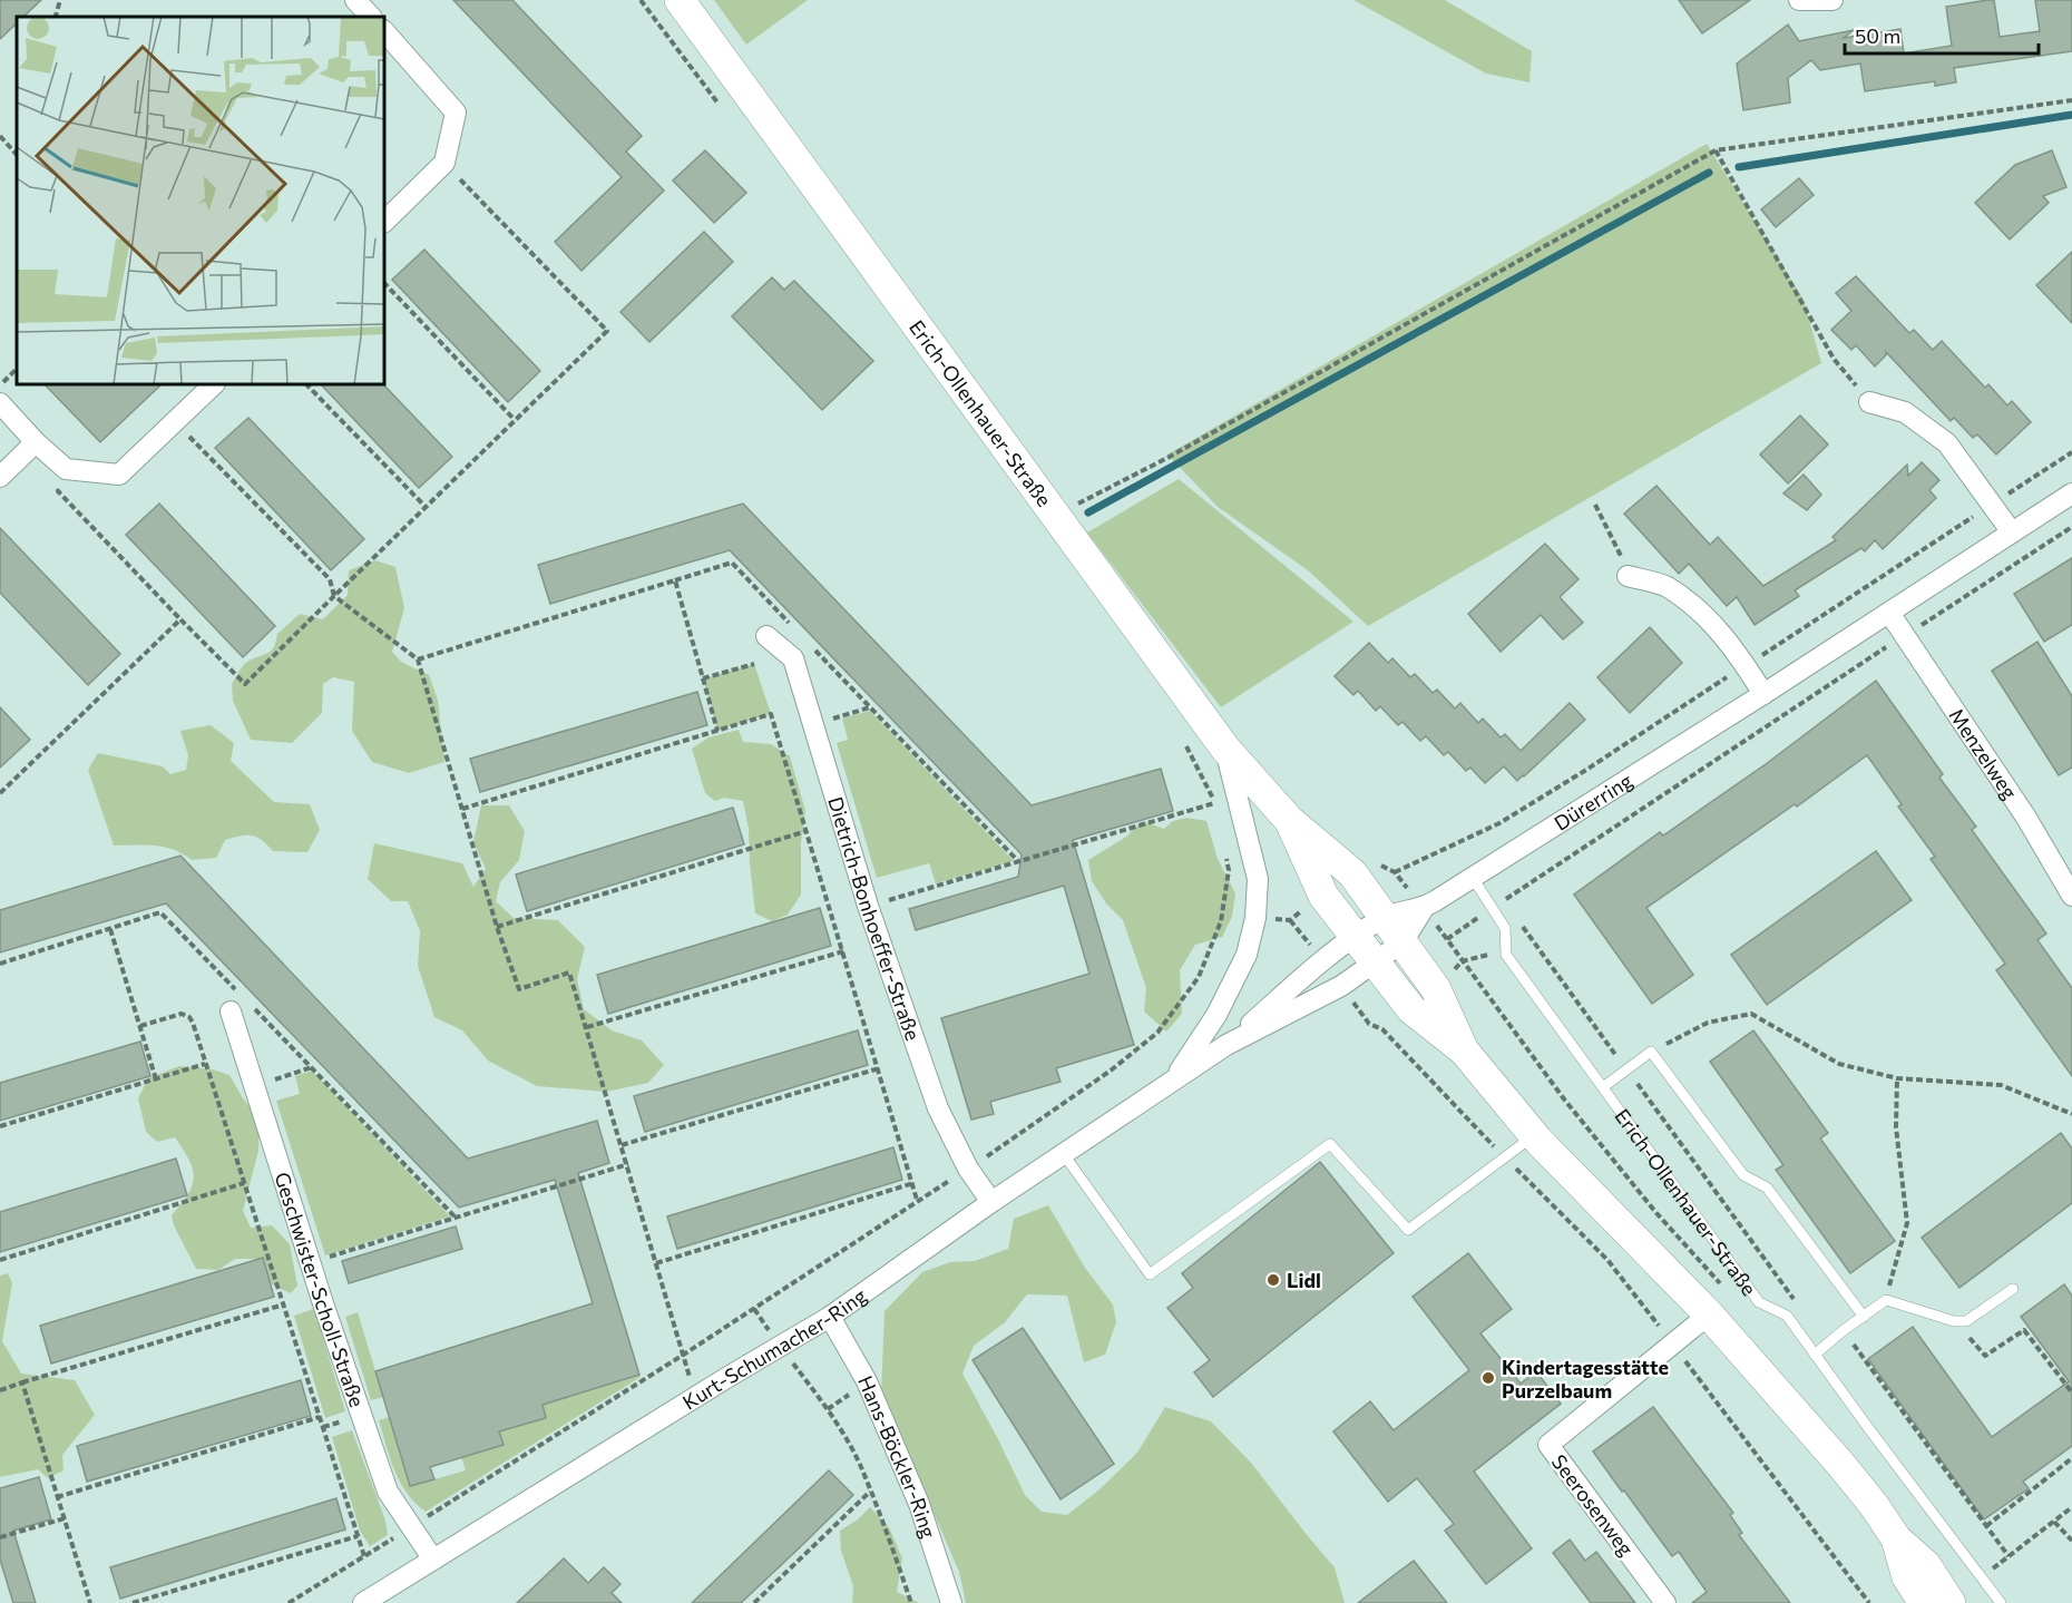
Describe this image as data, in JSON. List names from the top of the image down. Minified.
{"streets":{"street":["Erich-Ollenhauer-Straße","Menzelweg","Dürerring","Dietrich-Bonhoeffer-Straße","Geschwister-Scholl-Straße","Kurt-Schumacher-Ring","Hans-Böckler-Ring","Seerosenweg"]},"crossings":[["Erich-Ollenhauer-Straße","Dürerring"],["Erich-Ollenhauer-Straße","Kurt-Schumacher-Ring"],["Erich-Ollenhauer-Straße","Seerosenweg"],["Menzelweg","Dürerring"],["Dürerring","Kurt-Schumacher-Ring"],["Dietrich-Bonhoeffer-Straße","Kurt-Schumacher-Ring"],["Geschwister-Scholl-Straße","Kurt-Schumacher-Ring"],["Kurt-Schumacher-Ring","Hans-Böckler-Ring"]],"places":["Lidl","Kindertagesstätte Purzelbaum"],"scale_bar":"50 m"}
